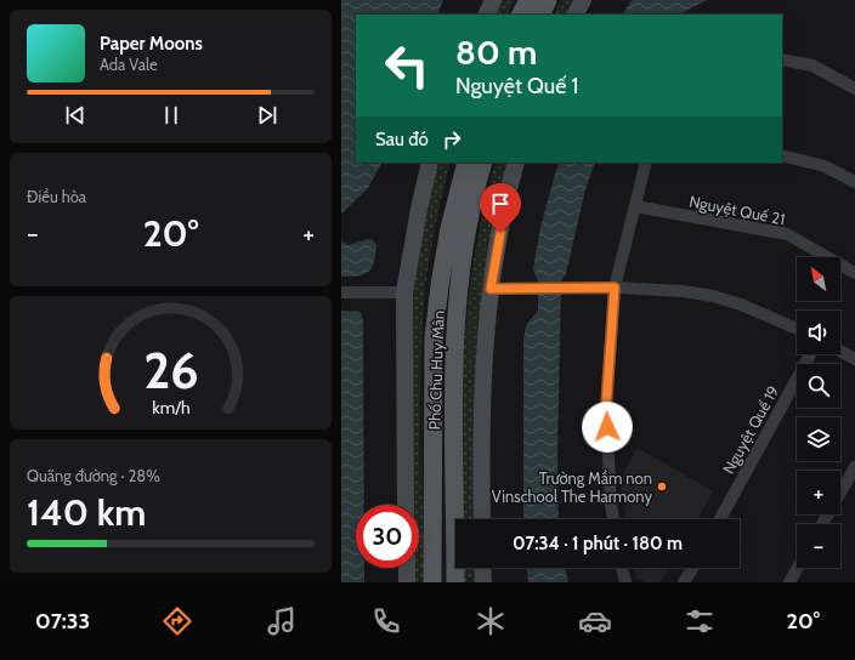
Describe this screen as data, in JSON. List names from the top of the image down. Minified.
{"streets":{"main road":["Phố Chu Huy Mân"],"street":["Nguyệt Quế 21","Nguyệt Quế 19"]},"places":["Trường Mầm non Vinschool The Harmony"],"north":"top left","page":{"turn":["80 m","Nguyệt Quế 1"],"song":["Paper Moons","Ada Vale"],"then":"Sau đó","tile":["Điều hòa",["Quãng đường · 28%","140 km"]],"heat":["−","20°","+"],"map_buttons":["+","−"],"limit":"30","trip":"07:34 · 1 phút · 180 m","tabs":["07:33","20°"],"gauge":["26","km/h"]}}
